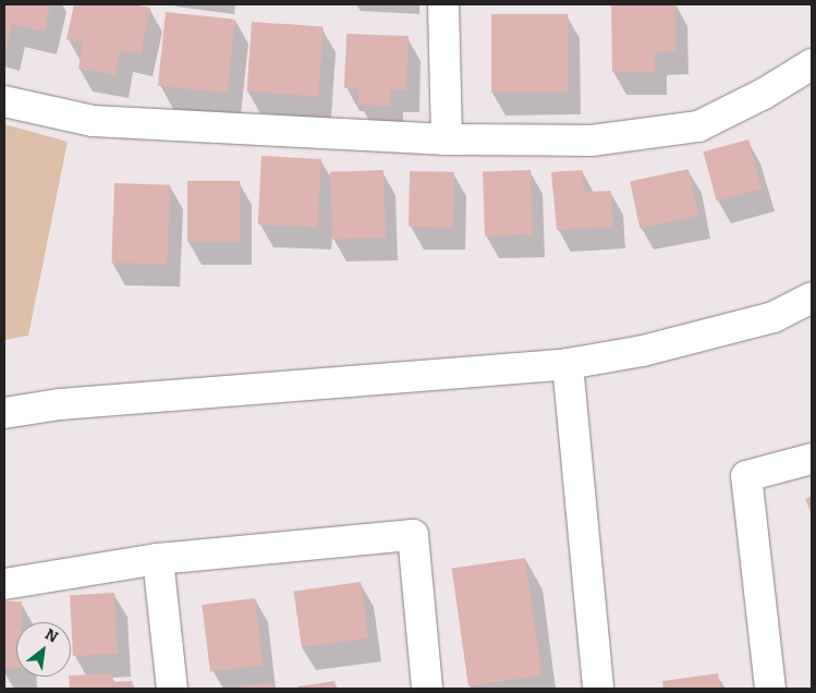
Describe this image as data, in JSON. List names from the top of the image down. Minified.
{"north":"top right"}
